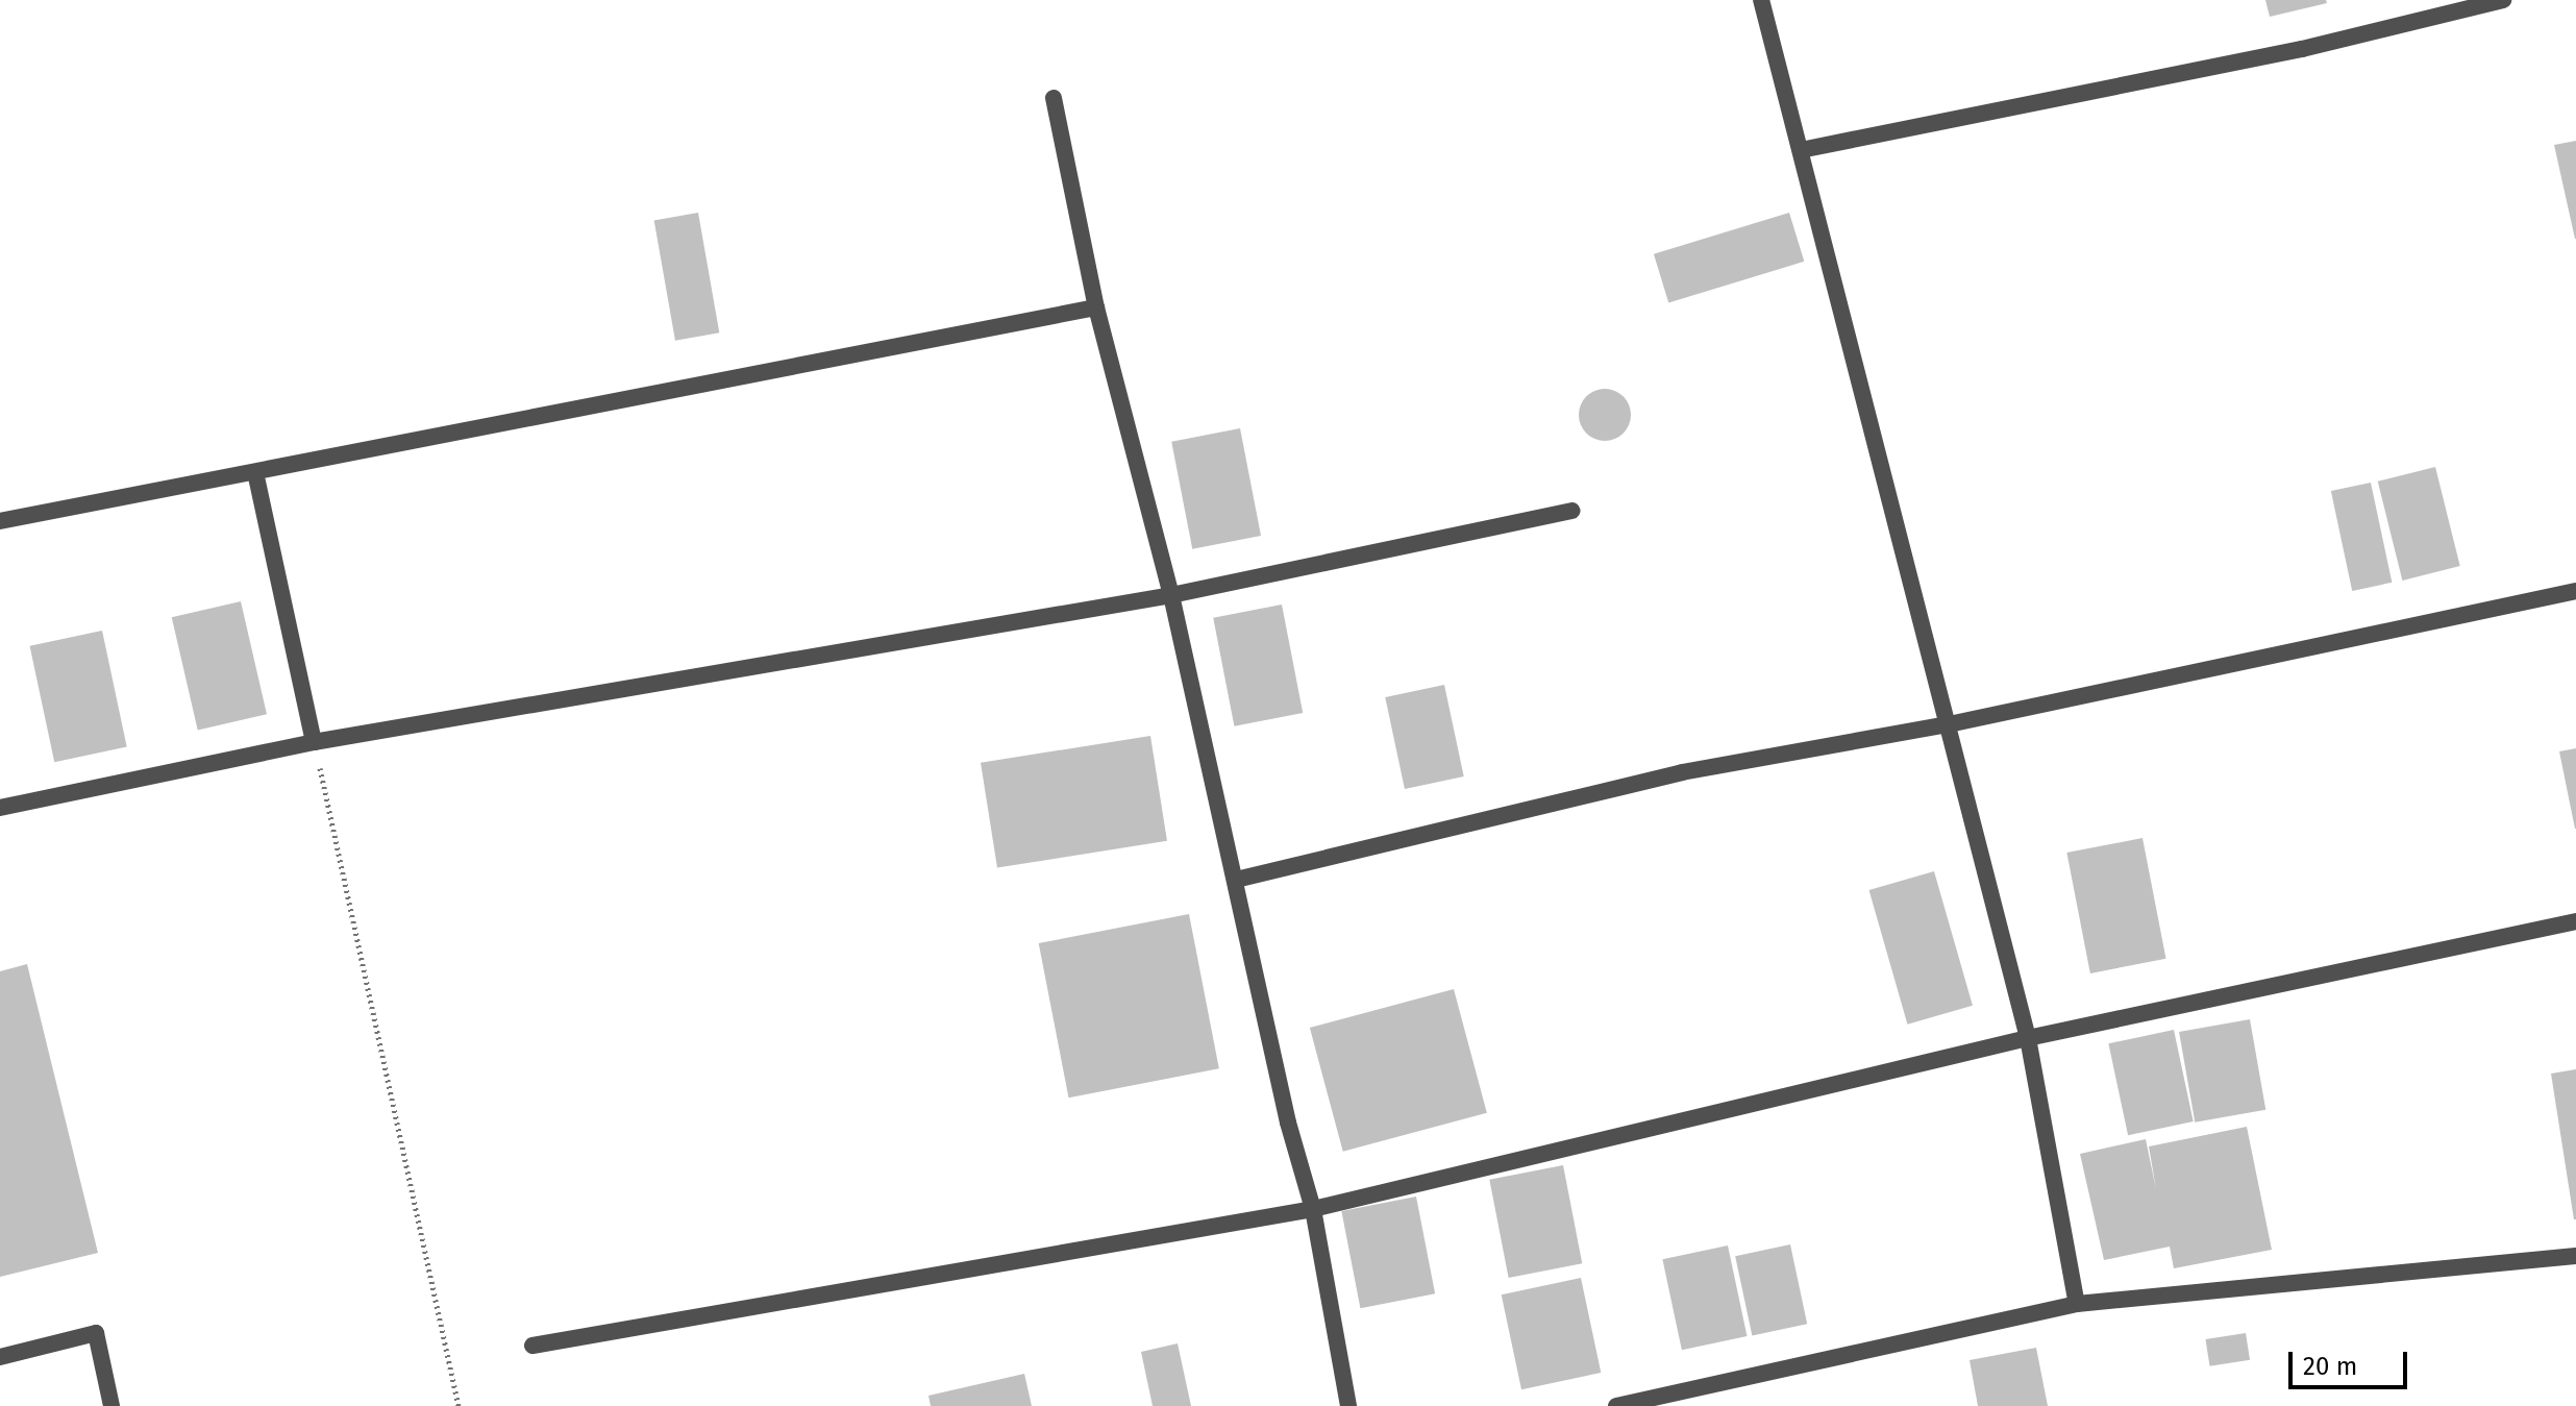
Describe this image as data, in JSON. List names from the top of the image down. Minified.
{"scale_bar":"20 m"}
